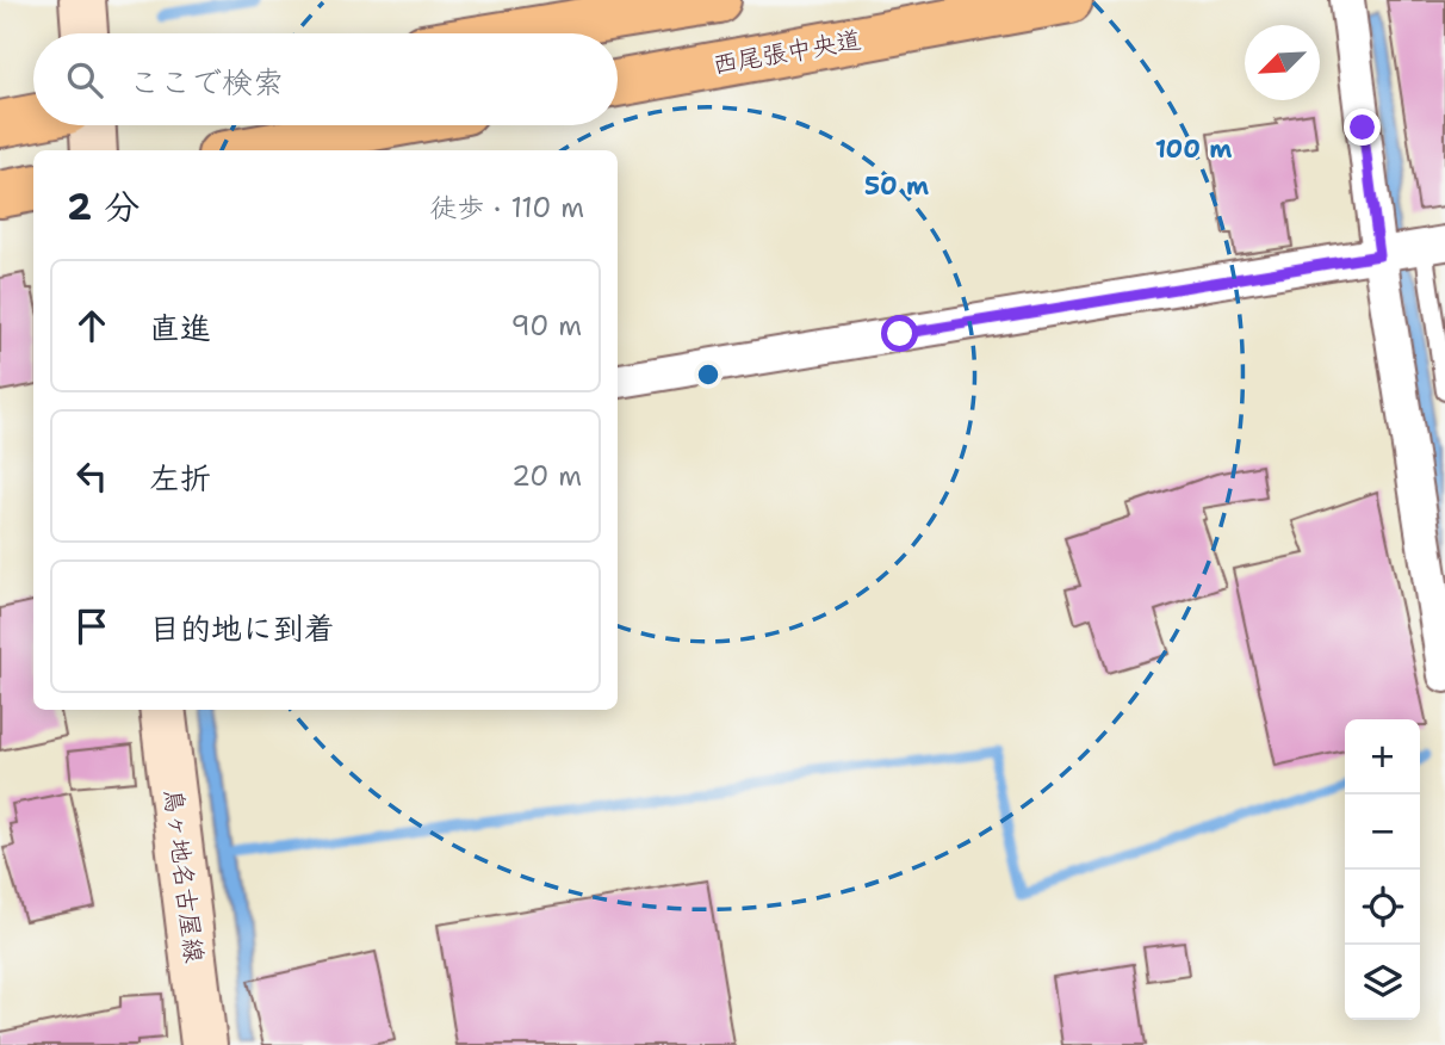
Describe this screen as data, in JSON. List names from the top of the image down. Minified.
{"streets":{"main road":["西尾張中央道","鳥ヶ地名古屋線"]},"north":"bottom left","page":{"search":"ここで検索","heading":["2 分","徒歩 · 110 m"],"list":[["直進","90 m"],["左折","20 m"],"目的地に到着"],"map_buttons":["+","−"]},"rings":["100 m","50 m"]}
